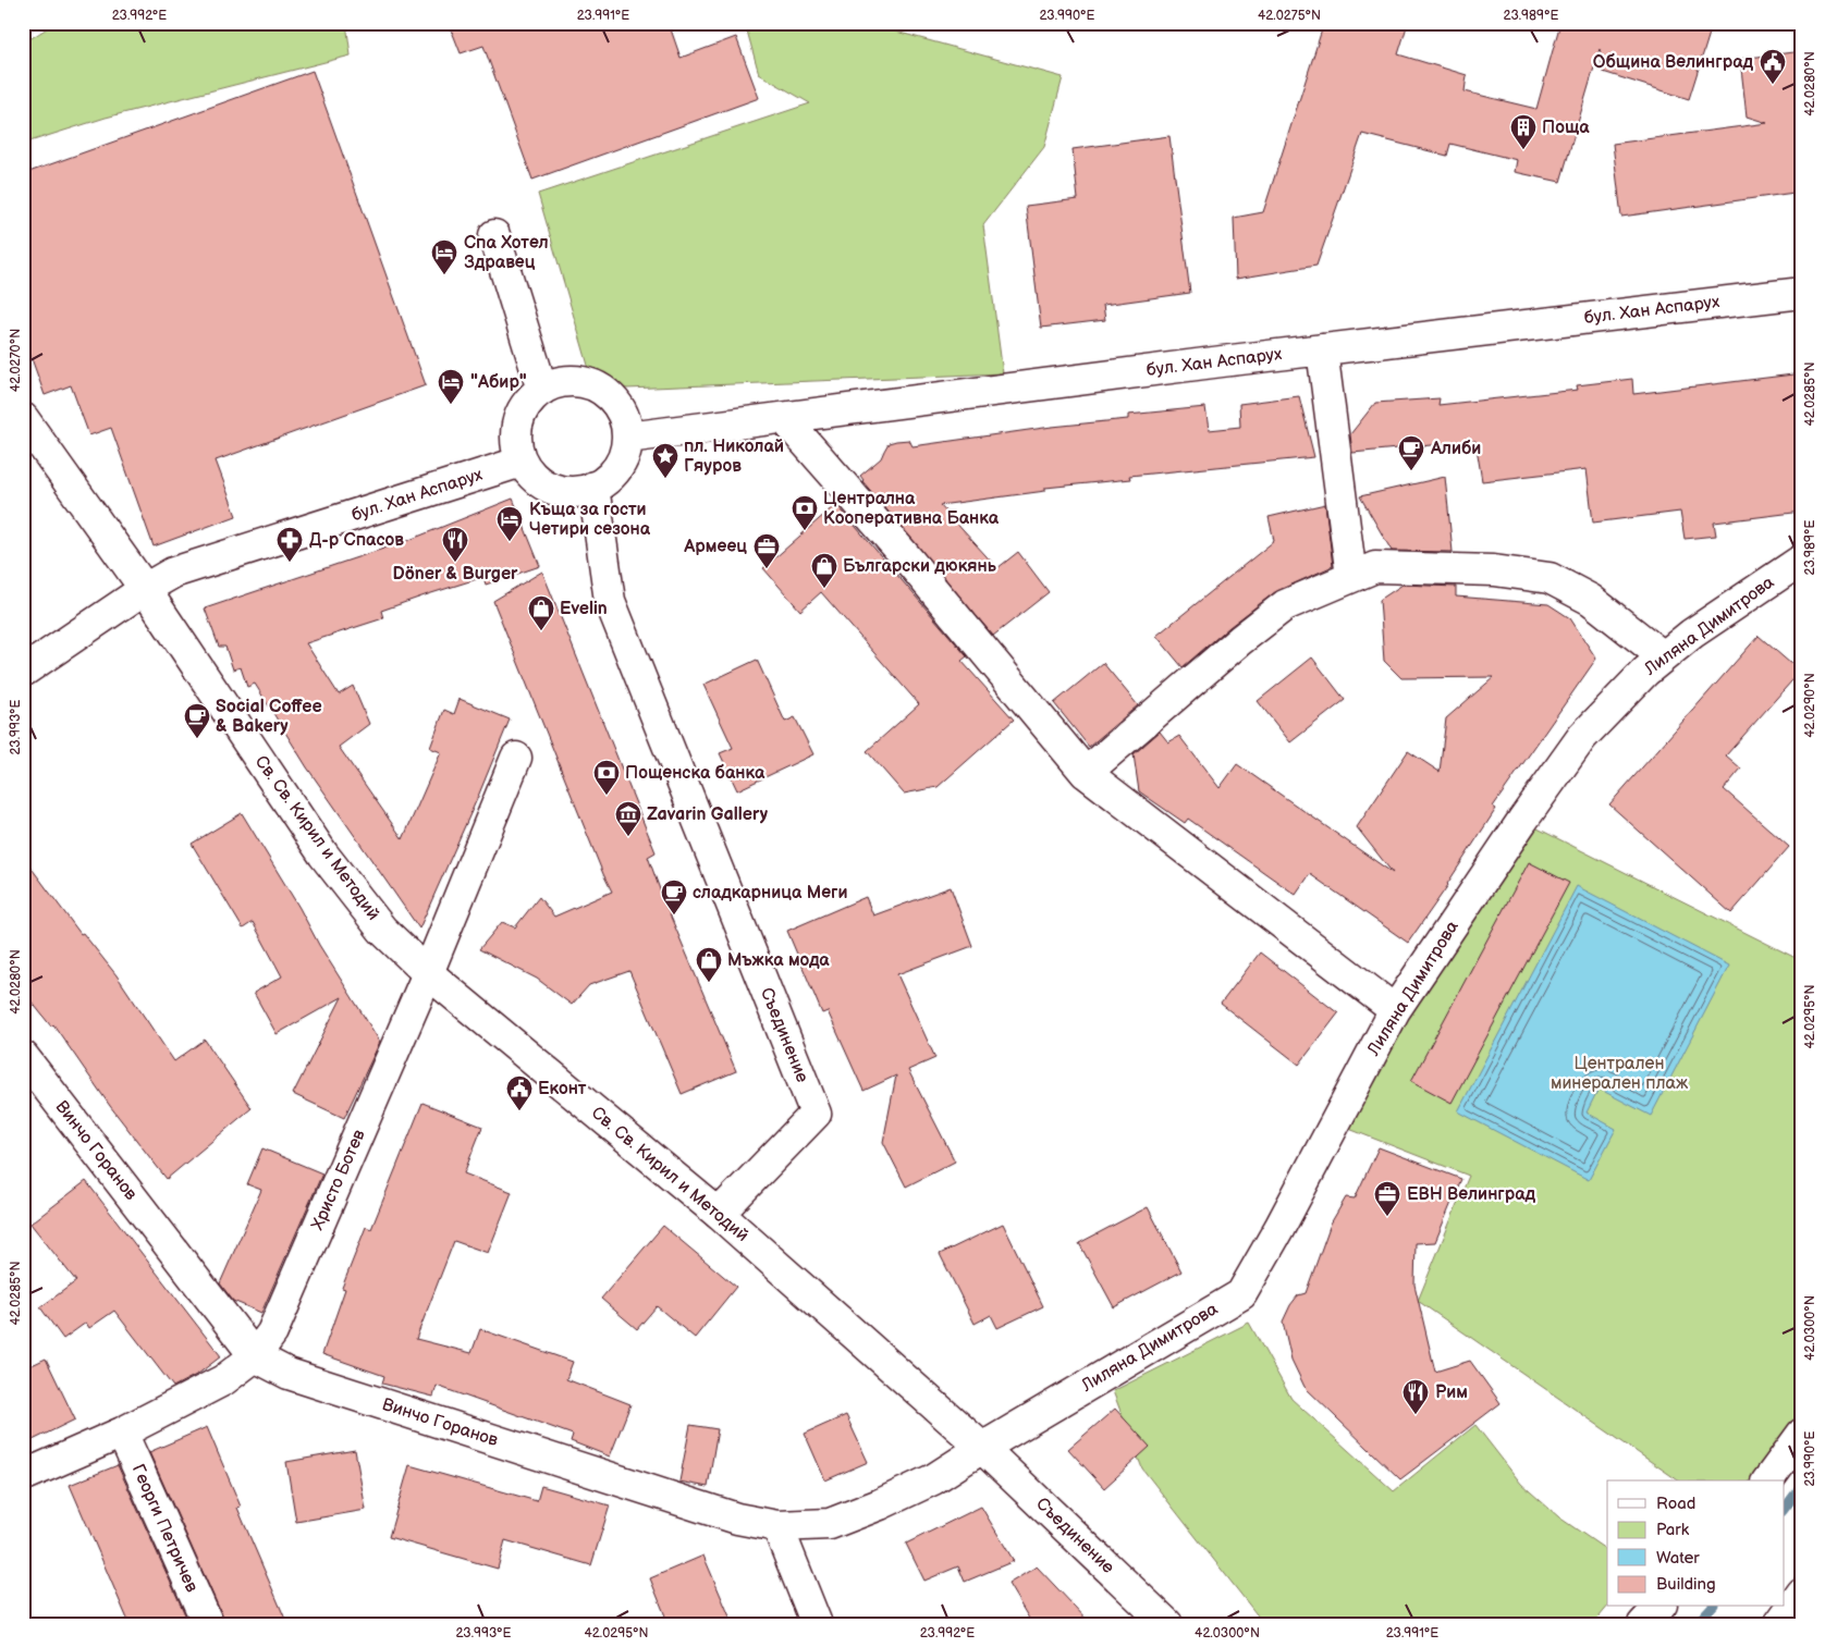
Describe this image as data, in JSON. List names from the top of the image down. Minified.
{"streets":{"street":["бул. Хан Аспарух","Лиляна Димитрова","Св. Св. Кирил и Методий","Съединение","Винчо Горанов","Христо Ботев","Георги Петричев"]},"crossings":[["бул. Хан Аспарух","Св. Св. Кирил и Методий"],["бул. Хан Аспарух","Съединение"],["Лиляна Димитрова","Св. Св. Кирил и Методий"],["Лиляна Димитрова","Съединение"],["Лиляна Димитрова","Винчо Горанов"],["Св. Св. Кирил и Методий","Съединение"],["Св. Св. Кирил и Методий","Винчо Горанов"],["Св. Св. Кирил и Методий","Христо Ботев"],["Съединение","Винчо Горанов"],["Винчо Горанов","Христо Ботев"],["Христо Ботев","Георги Петричев"]],"parks":["Централен минерален плаж"],"places":{"public building":["Община Велинград","Еконт"],"building":["Поща"],"hotel":["Спа Хотел Здравец","\"Абир\"","Къща за гости Четири сезона"],"cafe":["Алиби","Social Coffee & Bakery","сладкарница Меги"],"place":["пл. Николай Гяуров"],"bank":["Централна Кооперативна Банка","Пощенска банка"],"pharmacy":["Д-р Спасов"],"restaurant":["Döner & Burger","Рим"],"office":["Армеец","ЕВН Велинград"],"shop":["Български дюкянь","Evelin","Мъжка мода"],"museum":["Zavarin Gallery"]},"legend":["Road","Park","Water","Building"],"coordinates":["23.992°E","23.991°E","23.990°E","42.0275°N","23.989°E","42.0280°N","42.0270°N","42.0285°N","42.0290°N","23.993°E","42.0295°N","42.0300°N"]}
